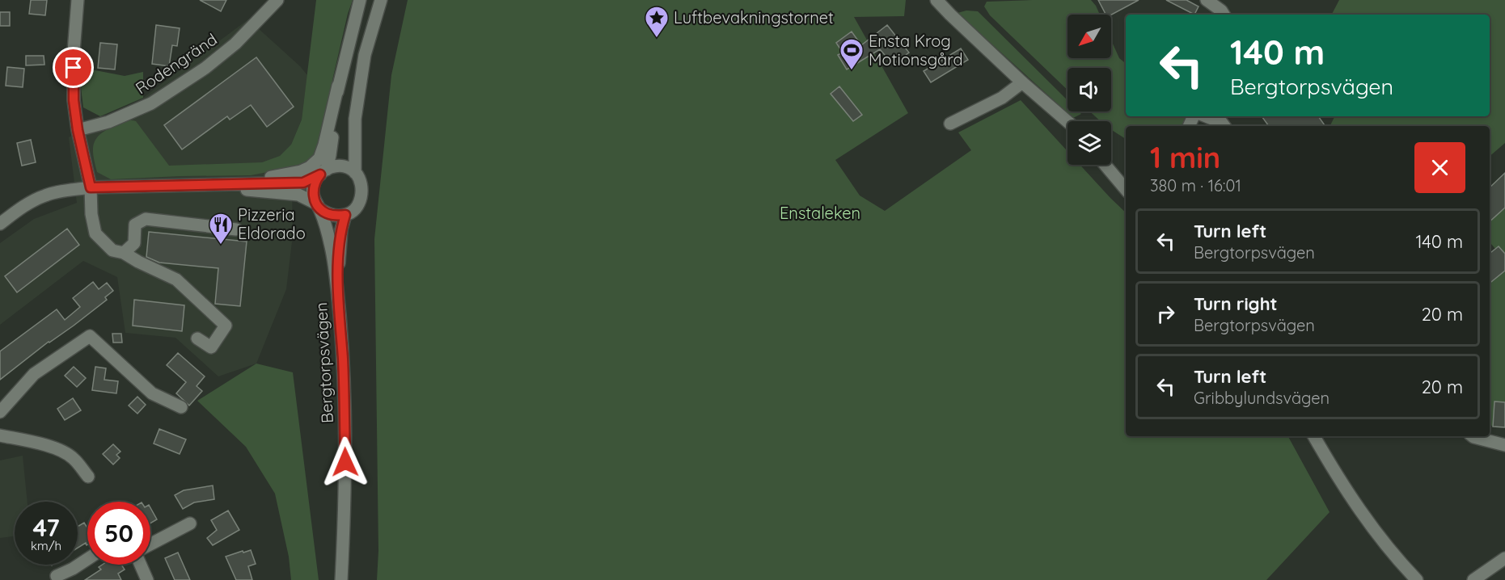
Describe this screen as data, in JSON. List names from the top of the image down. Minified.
{"streets":{"street":["Rodengränd","Bergtorpsvägen"]},"parks":["Enstaleken"],"places":{"place":["Luftbevakningstornet"],"sports":["Ensta Krog Motionsgård"],"restaurant":["Pizzeria Eldorado"]},"north":"bottom left","page":{"turn":["140 m","Bergtorpsvägen"],"heading":["1 min","380 m · 16:01"],"list":[{"name":"Turn left","note":"Bergtorpsvägen","value":"140 m"},{"name":"Turn right","note":"Bergtorpsvägen","value":"20 m"},{"name":"Turn left","note":"Gribbylundsvägen","value":"20 m"}],"speed":"47 km/h","limit":"50"}}
